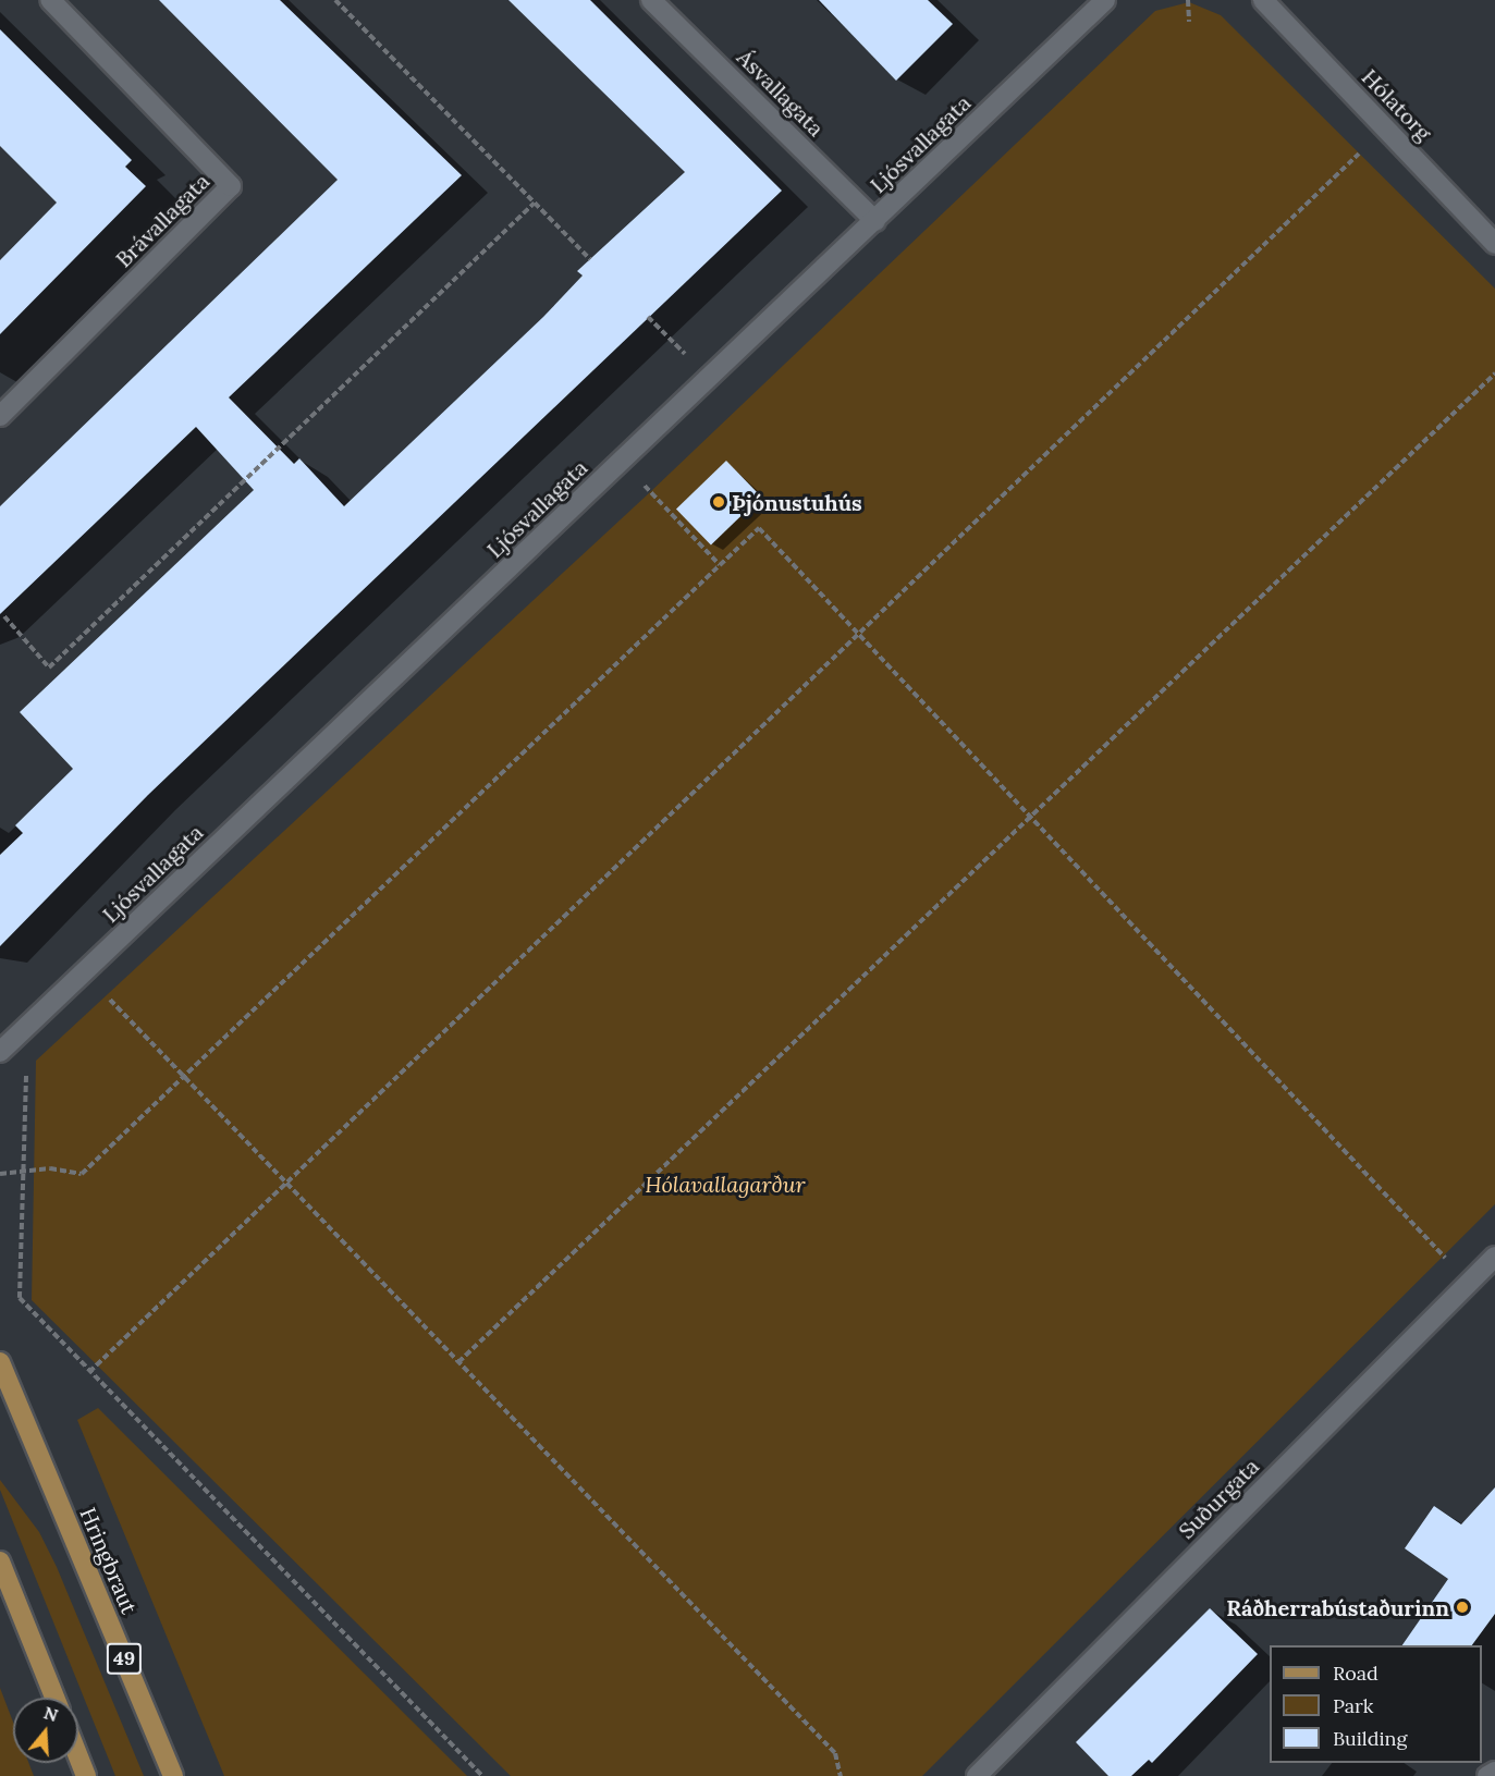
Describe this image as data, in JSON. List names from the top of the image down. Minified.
{"streets":{"main road":["Hringbraut","49"],"street":["Ásvallagata","Hólatorg","Ljósvallagata","Brávallagata","Suðurgata"]},"crossings":[["Ásvallagata","Ljósvallagata"]],"parks":["Hólavallagarður"],"places":["Þjónustuhús","Ráðherrabústaðurinn"],"legend":["Road","Park","Building"],"north":"top"}
